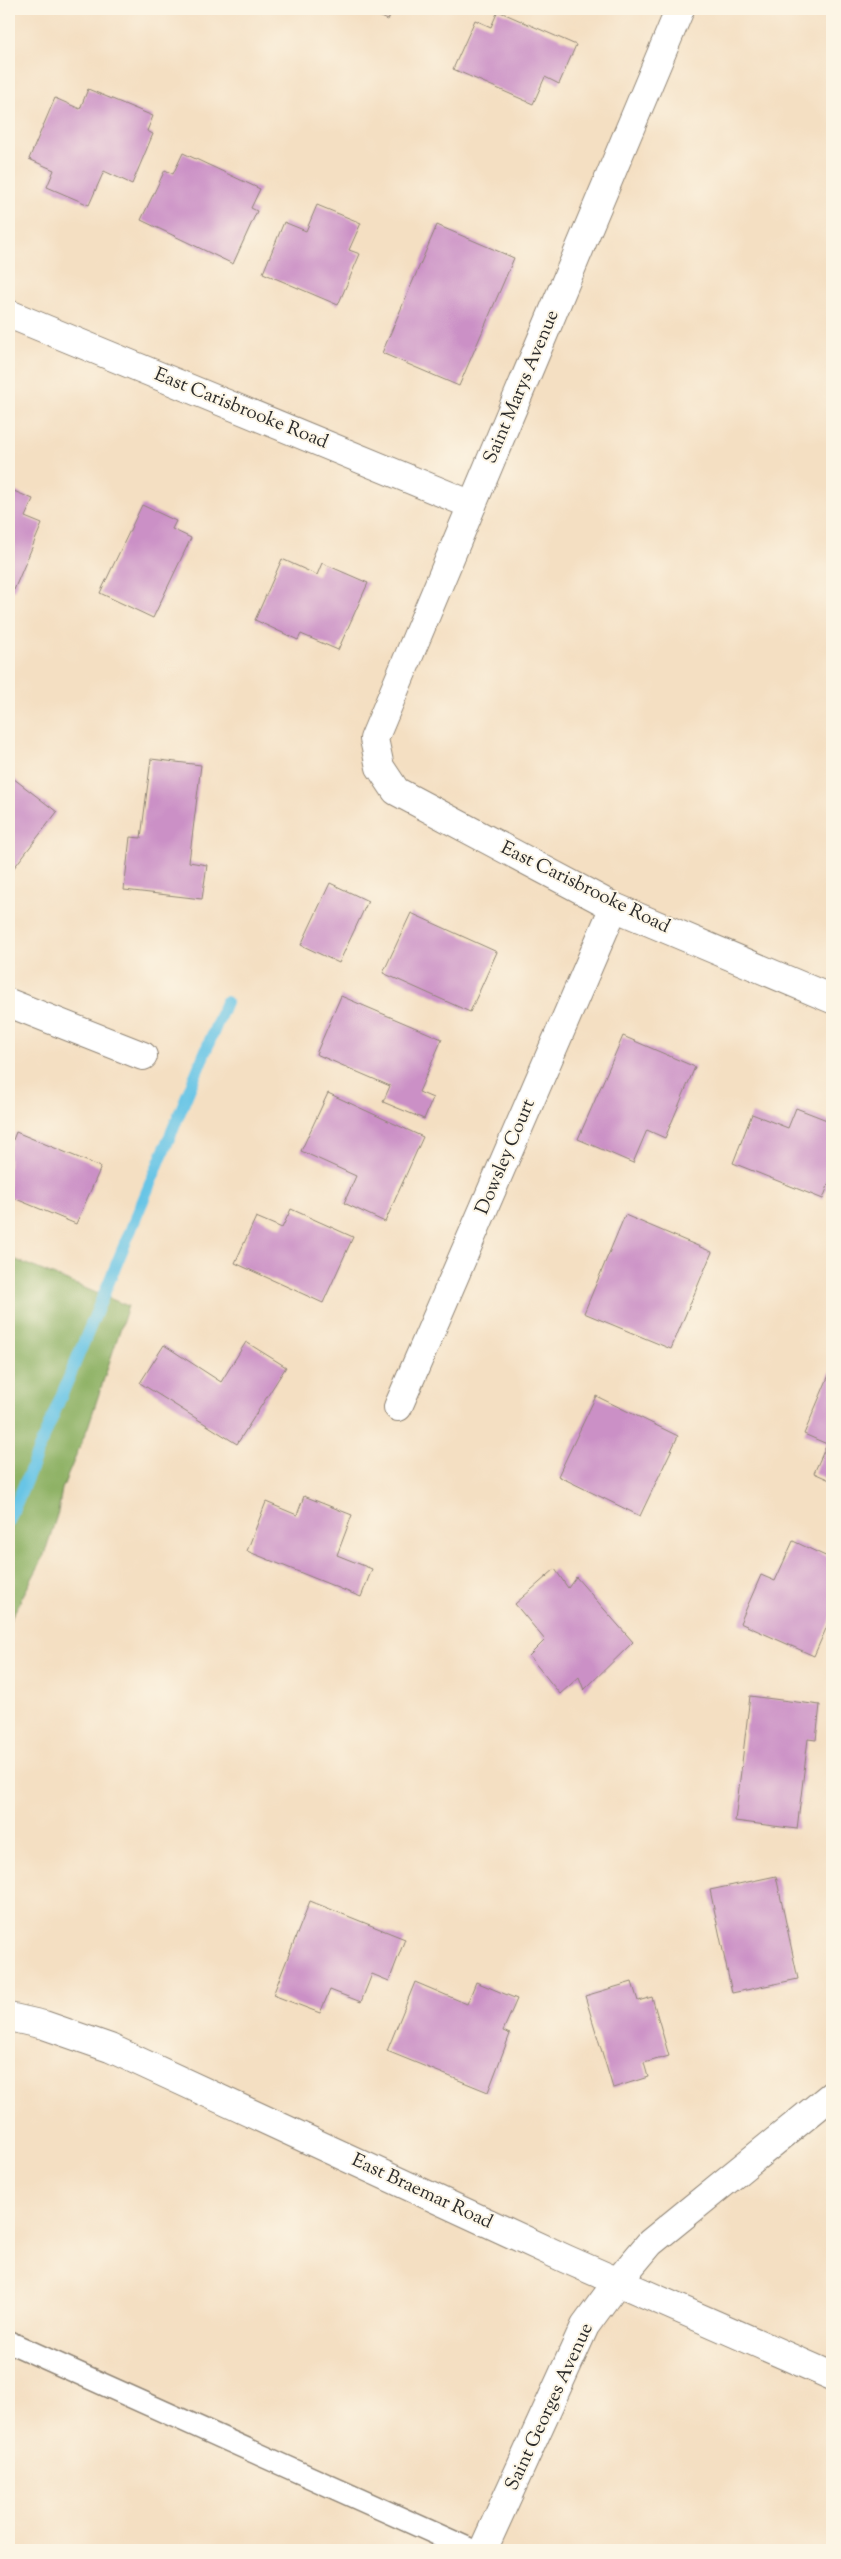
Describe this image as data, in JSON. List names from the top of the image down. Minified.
{"streets":{"street":["Saint Marys Avenue","East Carisbrooke Road","Dowsley Court","East Braemar Road","Saint Georges Avenue"]},"crossings":[["Saint Marys Avenue","East Carisbrooke Road"],["East Carisbrooke Road","Dowsley Court"],["East Braemar Road","Saint Georges Avenue"]]}
